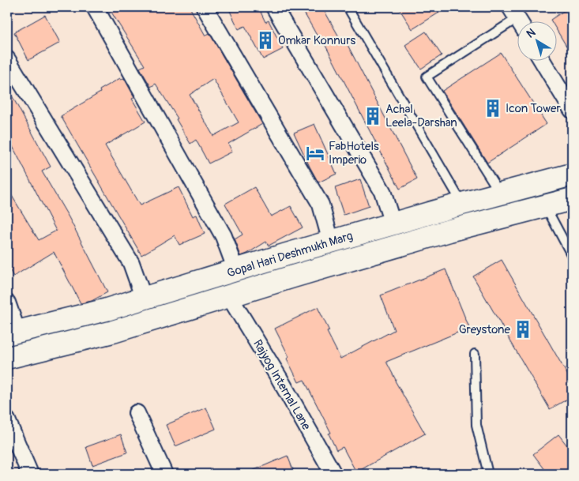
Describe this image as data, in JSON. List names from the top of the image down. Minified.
{"streets":{"main road":["Gopal Hari Deshmukh Marg"],"street":["Rajyog Internal Lane"]},"crossings":[["Gopal Hari Deshmukh Marg","Rajyog Internal Lane"]],"places":{"building":["Omkar Konnurs","Icon Tower","Achal Leela-Darshan","Greystone"],"hotel":["FabHotels Imperio"]},"north":"top left"}
